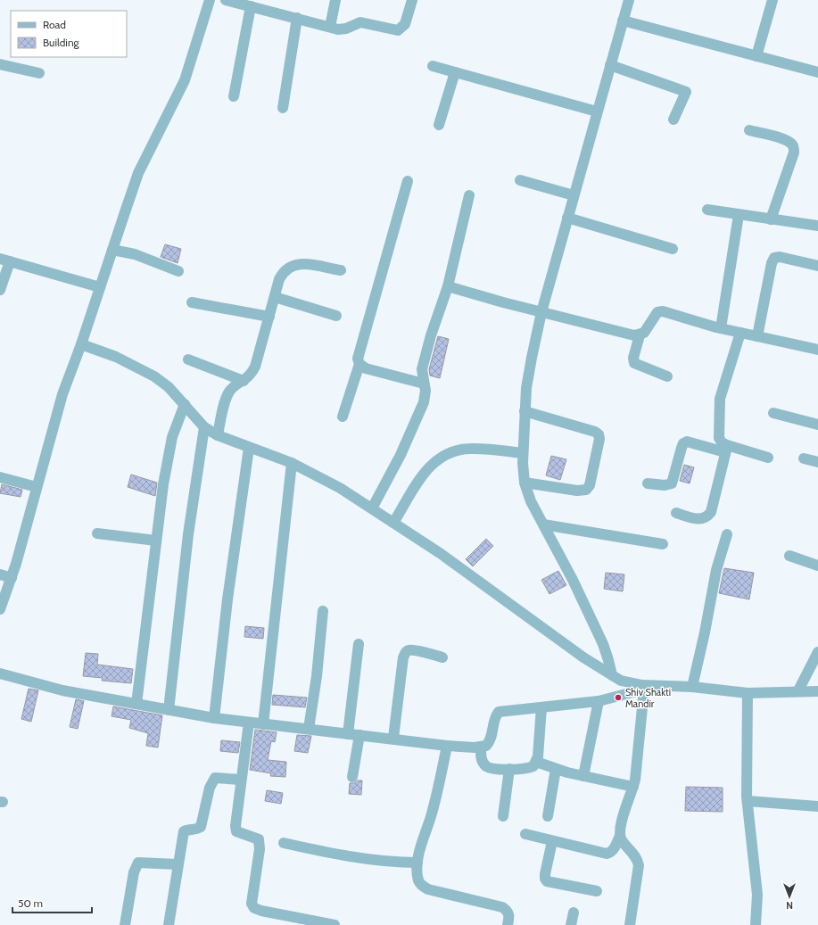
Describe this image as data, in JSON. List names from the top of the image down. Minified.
{"places":["Shiv Shakti Mandir"],"legend":["Road","Building"],"scale_bar":"50 m","north":"bottom"}
